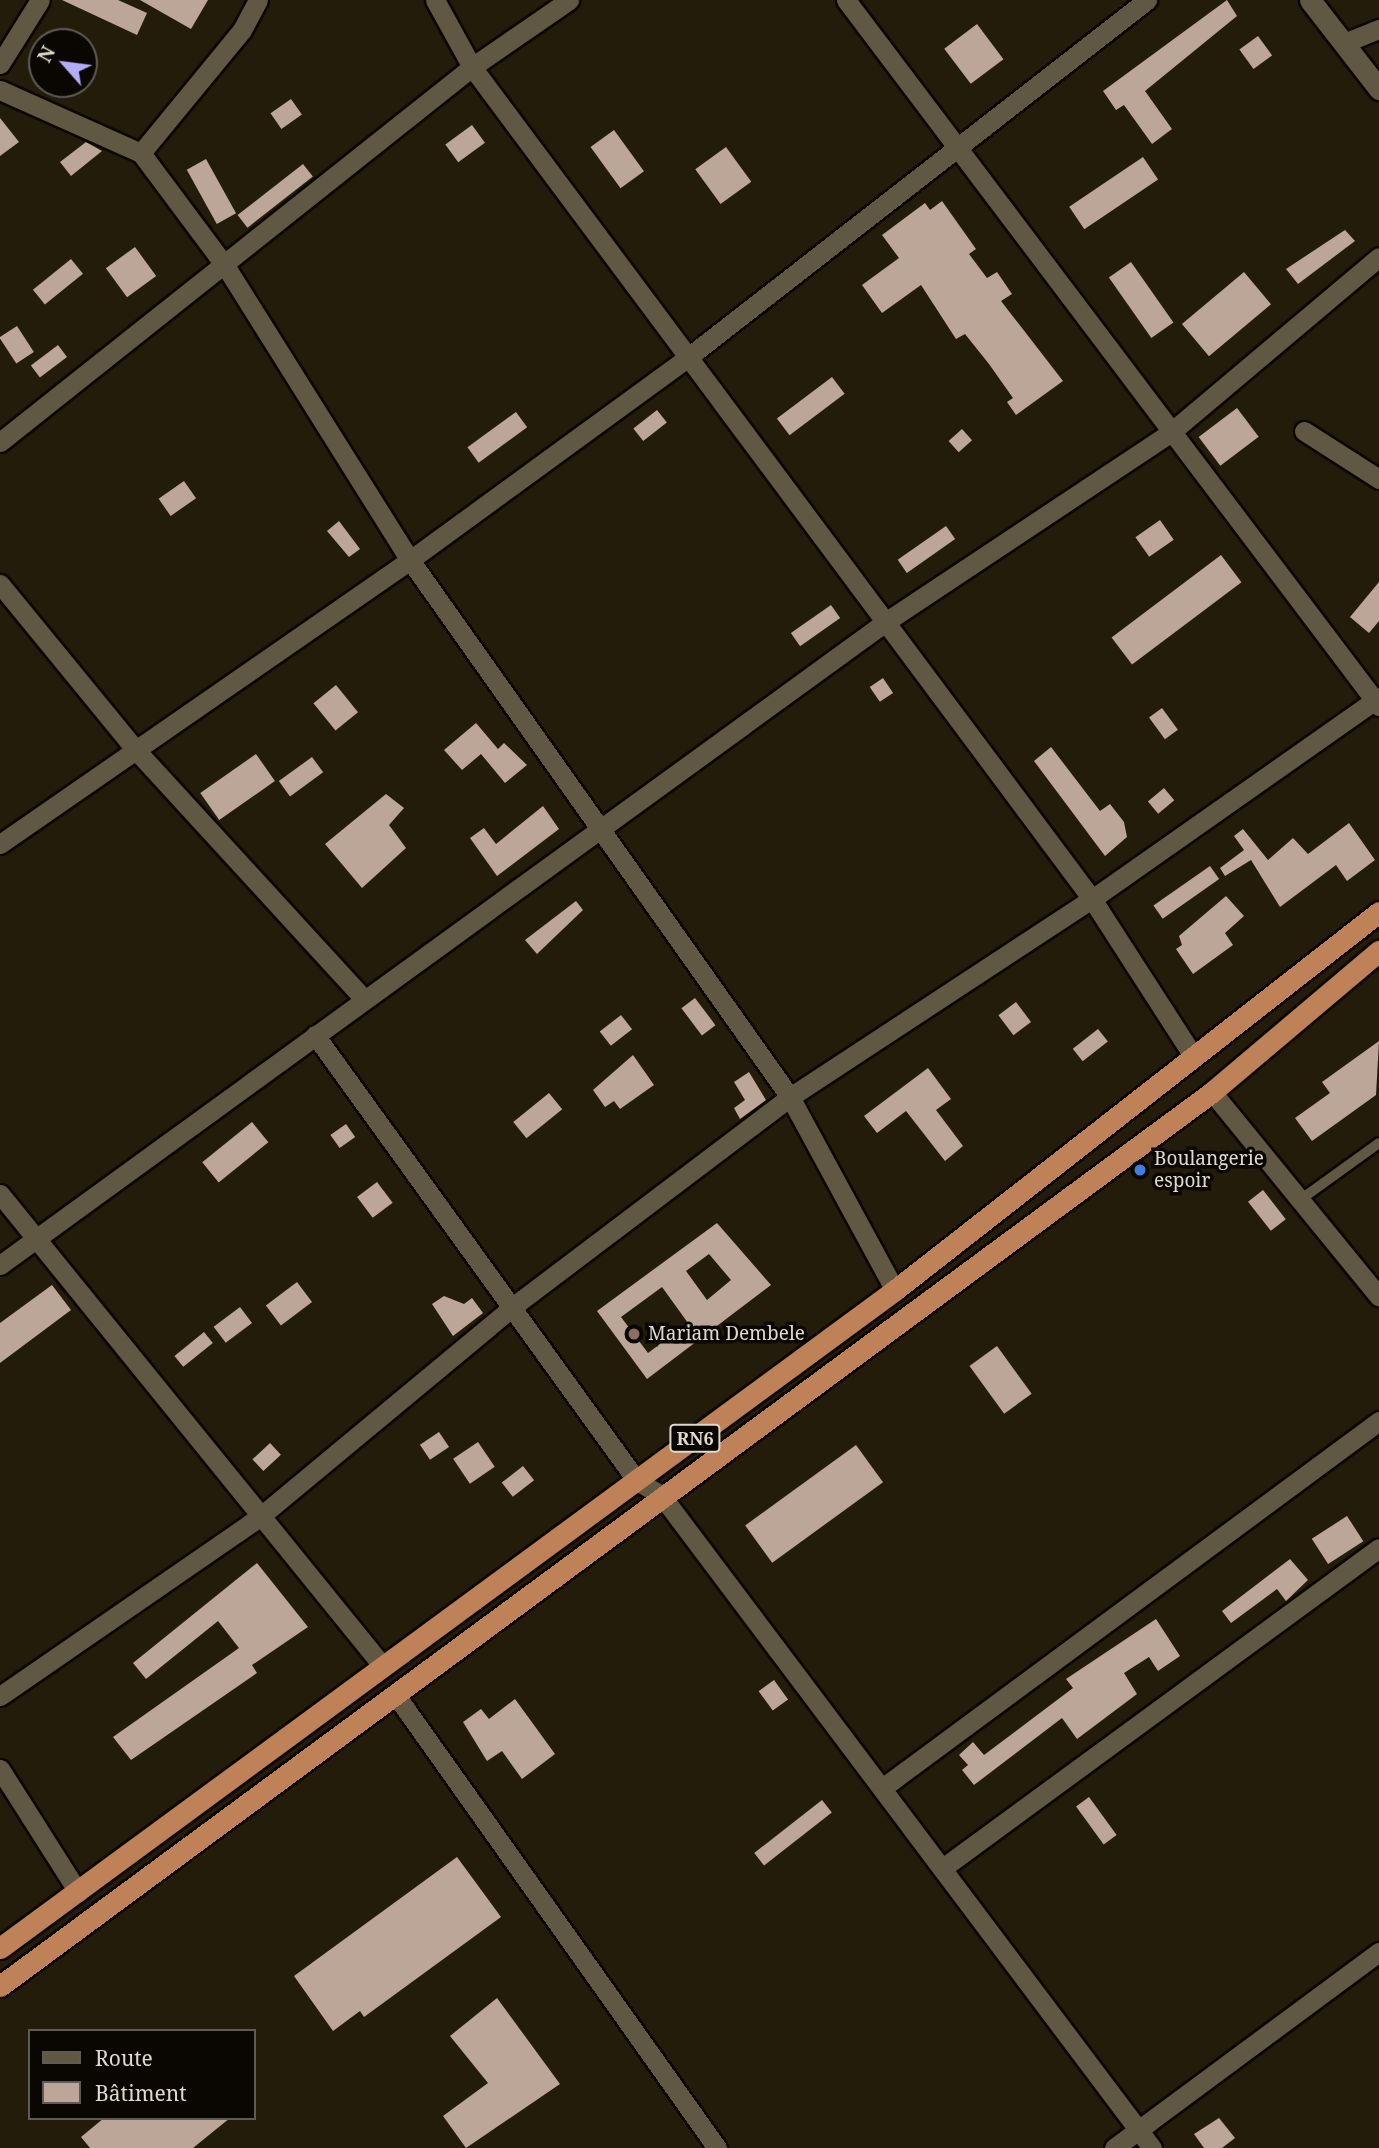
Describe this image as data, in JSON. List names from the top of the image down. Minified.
{"streets":{"highway":["RN6"]},"places":["Boulangerie espoir","Mariam Dembele"],"legend":["Route","Bâtiment"],"north":"top left"}
